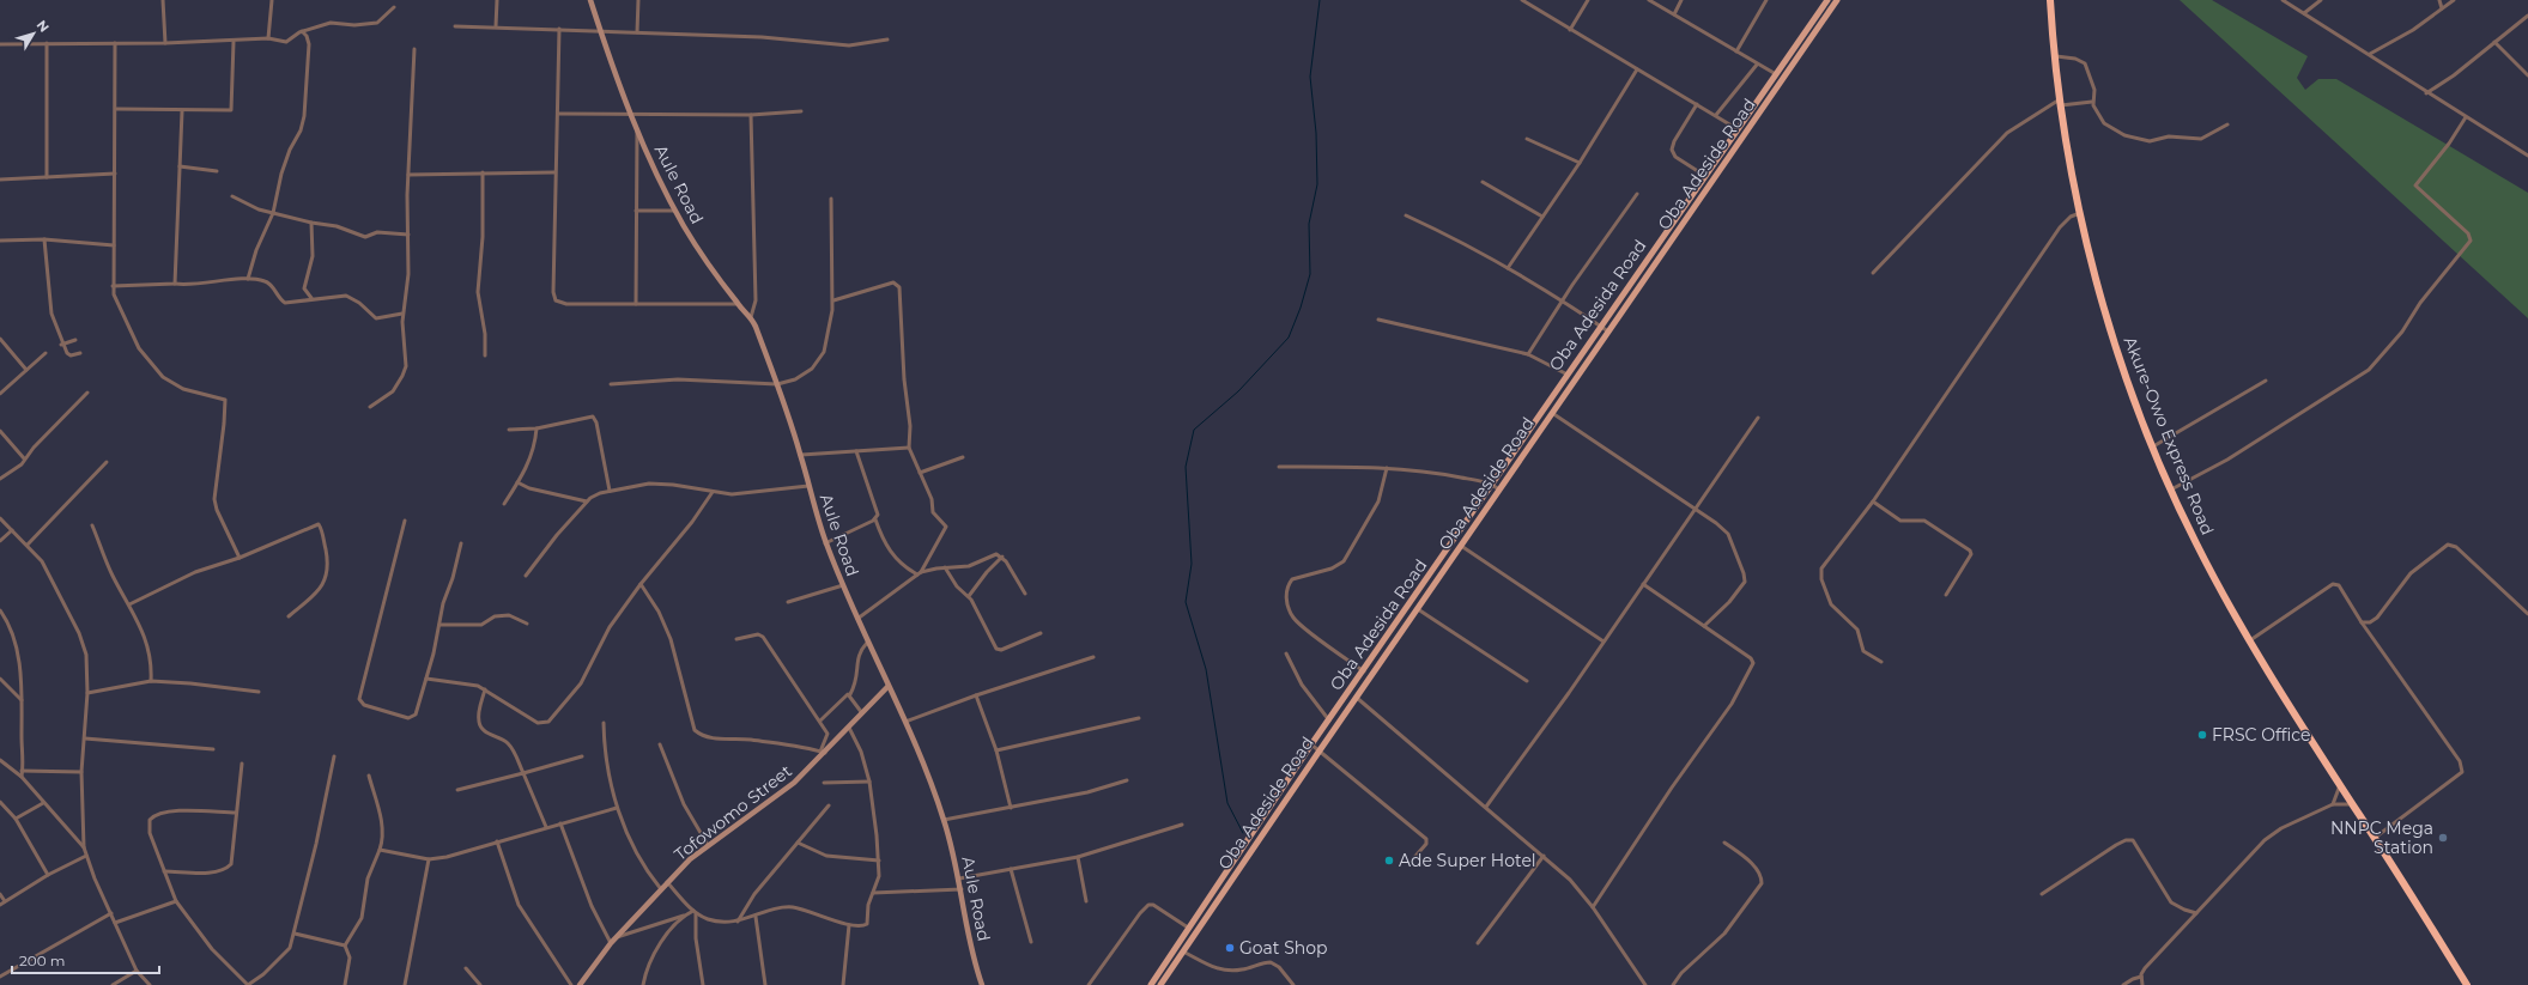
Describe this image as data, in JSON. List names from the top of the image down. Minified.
{"streets":{"highway":["Akure-Owo Express Road"],"main road":["Oba Adeside Road","Oba Adesida Road"],"street":["Aule Road","Tofowomo Street"]},"crossings":[["Aule Road","Tofowomo Street"]],"places":["FRSC Office","NNPC Mega Station","Ade Super Hotel","Goat Shop"],"scale_bar":"200 m","north":"top right"}
